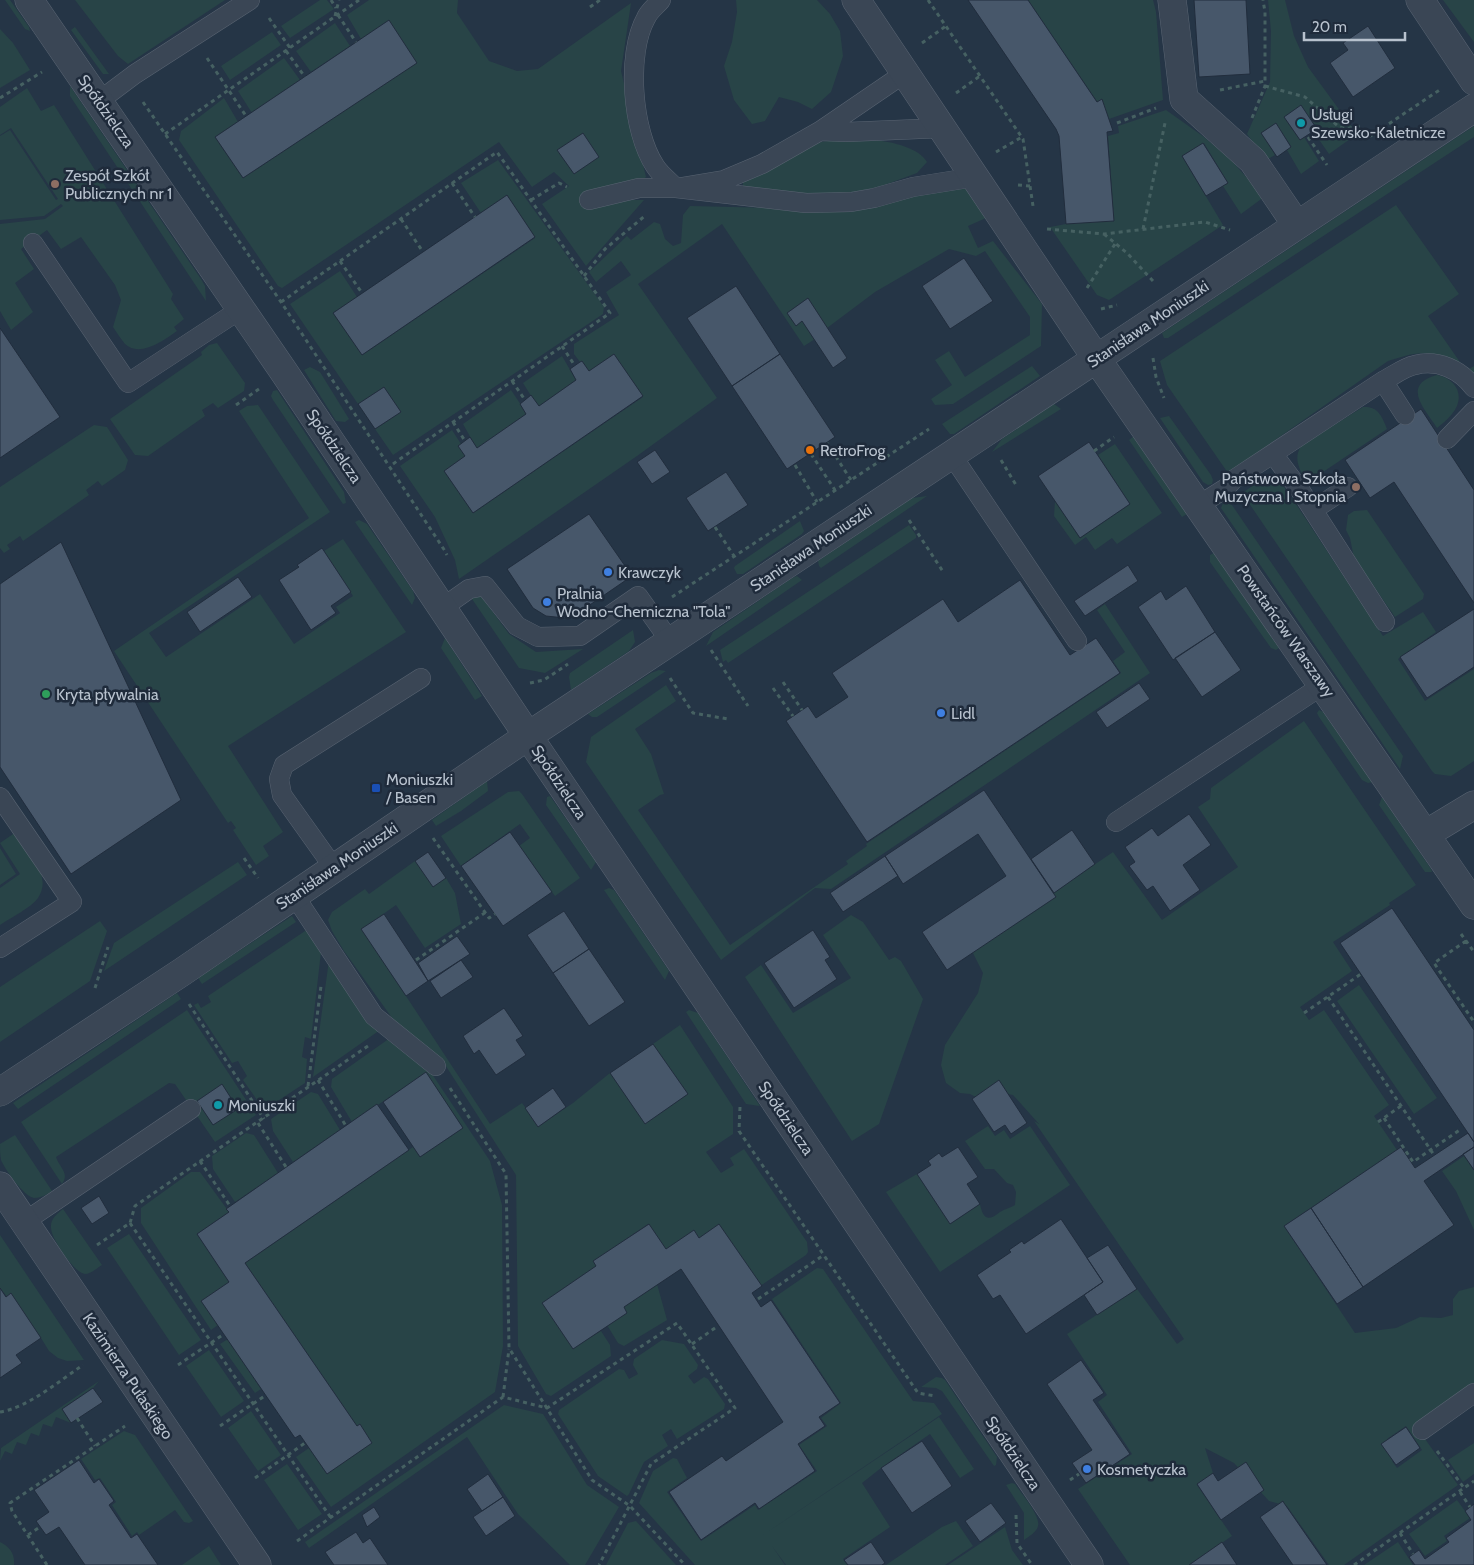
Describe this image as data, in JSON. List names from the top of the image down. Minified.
{"streets":{"street":["Spółdzielcza","Stanisława Moniuszki","Powstańców Warszawy","Kazimierza Pułaskiego"]},"crossings":[["Spółdzielcza","Stanisława Moniuszki"],["Stanisława Moniuszki","Powstańców Warszawy"]],"places":{"other":["Usługi Szewsko-Kaletnicze","Zespół Szkół Publicznych nr 1","RetroFrog","Państwowa Szkoła Muzyczna I Stopnia","Krawczyk","Pralnia Wodno-Chemiczna \"Tola\"","Kryta pływalnia","Lidl","Moniuszki","Kosmetyczka"],"transit":["Moniuszki / Basen"]},"scale_bar":"20 m"}
